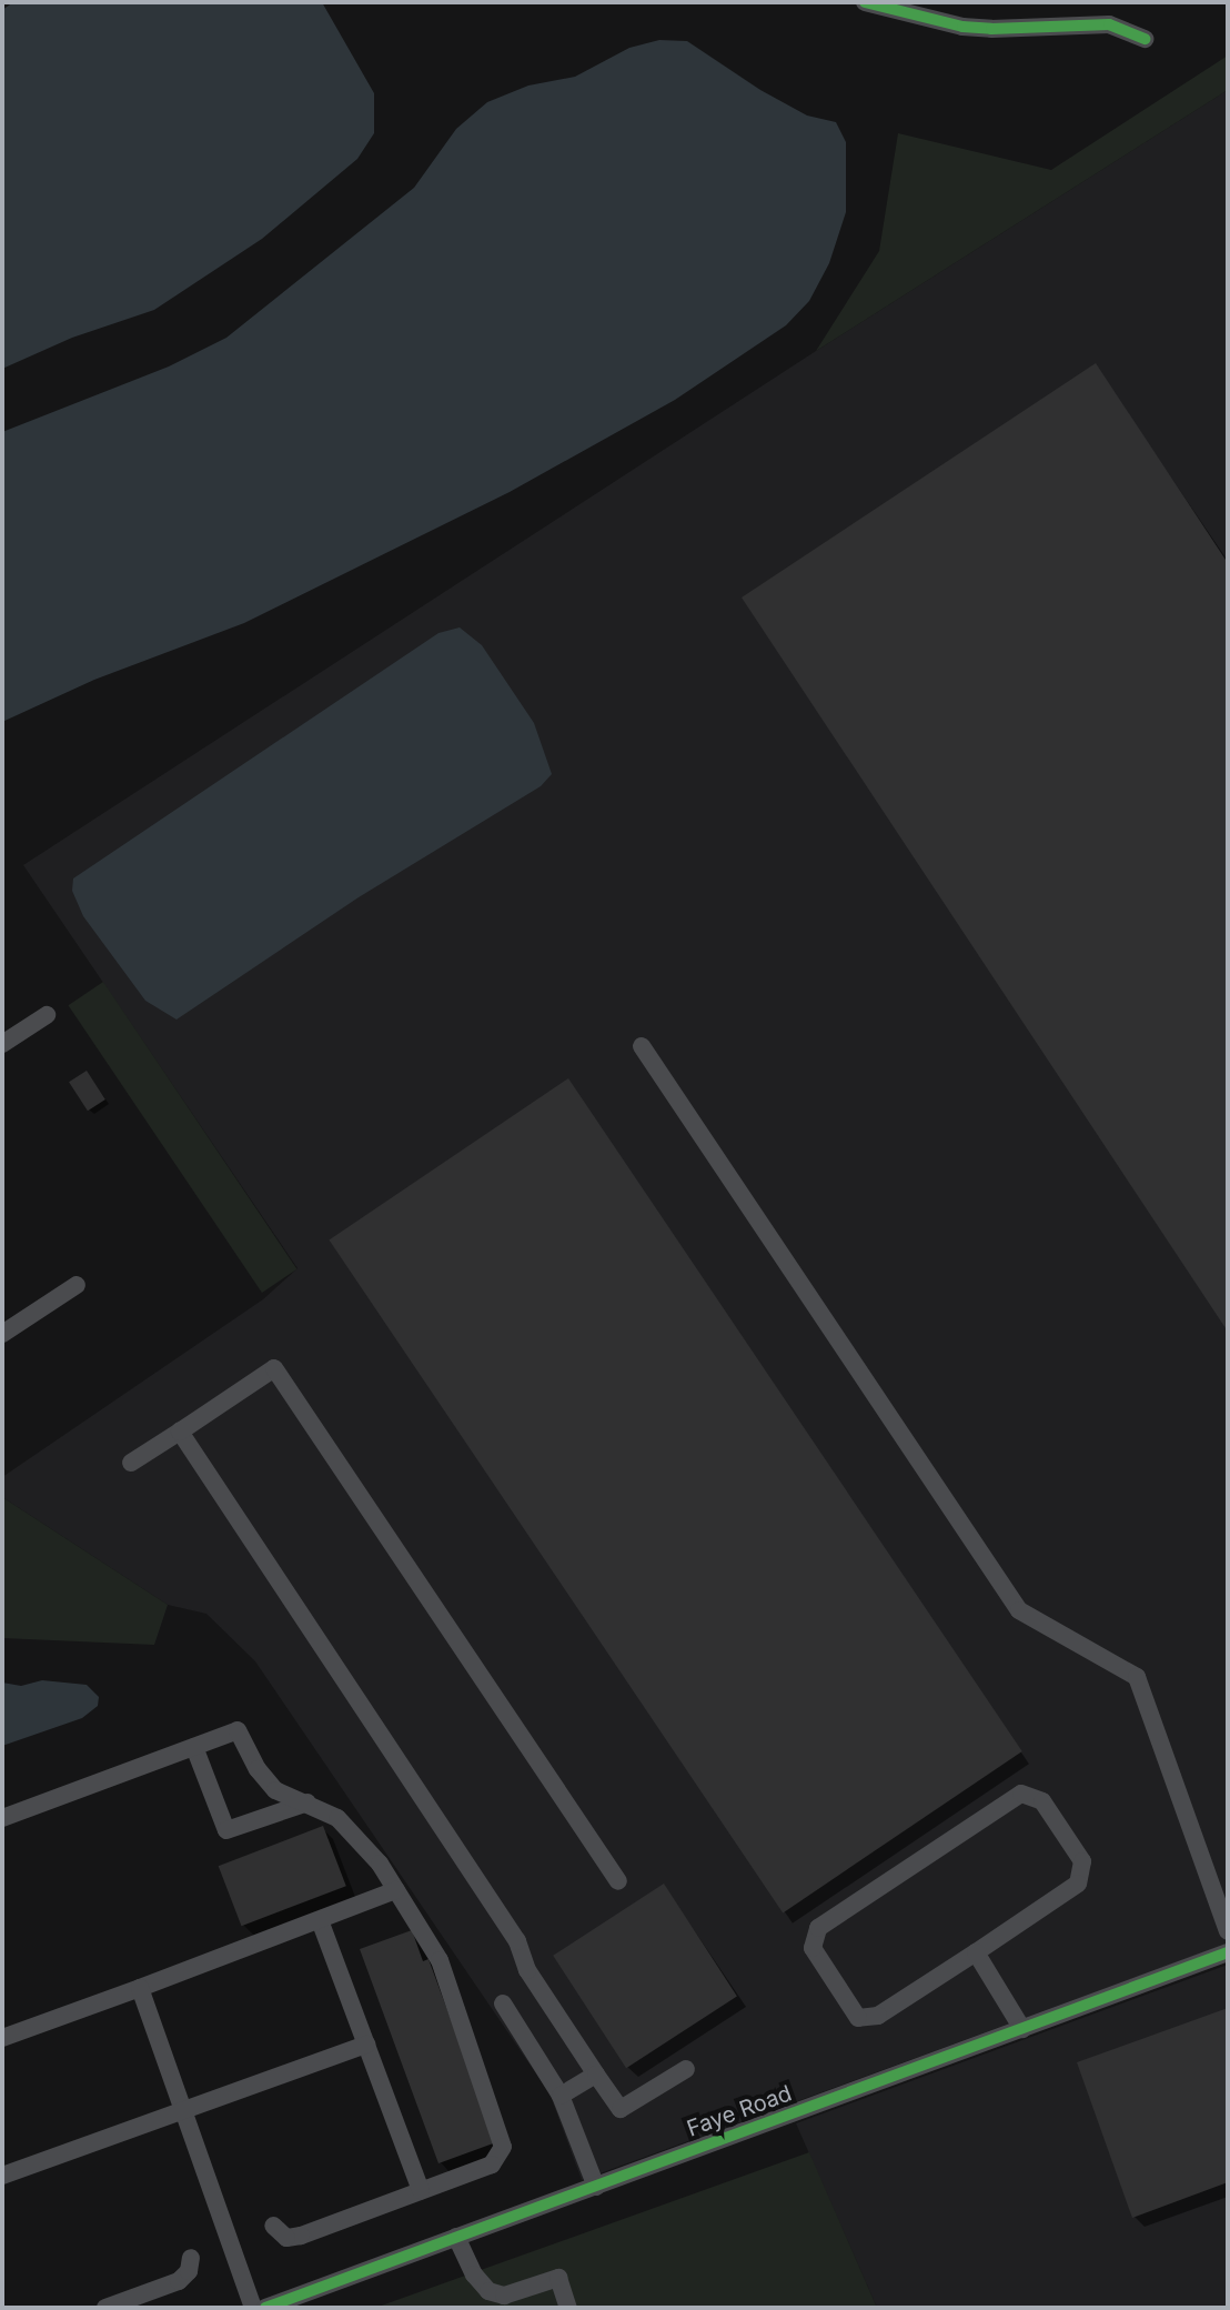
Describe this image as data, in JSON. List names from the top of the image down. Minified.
{"streets":{"street":["Faye Road"]}}
